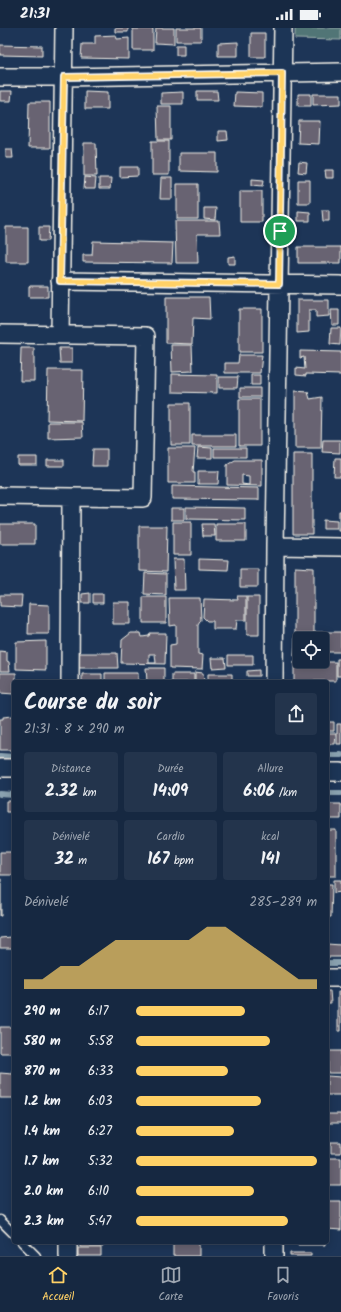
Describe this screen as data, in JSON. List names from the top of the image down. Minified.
{"page":{"status":"21:31","heading":["Course du soir","21:31 · 8 × 290 m"],"stats":[["Distance","2.32 km"],["Durée","14:09"],["Allure","6:06 /km"],["Dénivelé","32 m"],["Cardio","167 bpm"],["kcal","141"]],"chart":["Dénivelé","285–289 m"],"list":[{"name":"290 m","note":"6:17"},{"name":"580 m","note":"5:58"},{"name":"870 m","note":"6:33"},{"name":"1.2 km","note":"6:03"},{"name":"1.4 km","note":"6:27"},{"name":"1.7 km","note":"5:32"},{"name":"2.0 km","note":"6:10"},{"name":"2.3 km","note":"5:47"}],"tabs":["Accueil","Carte","Favoris"]}}
